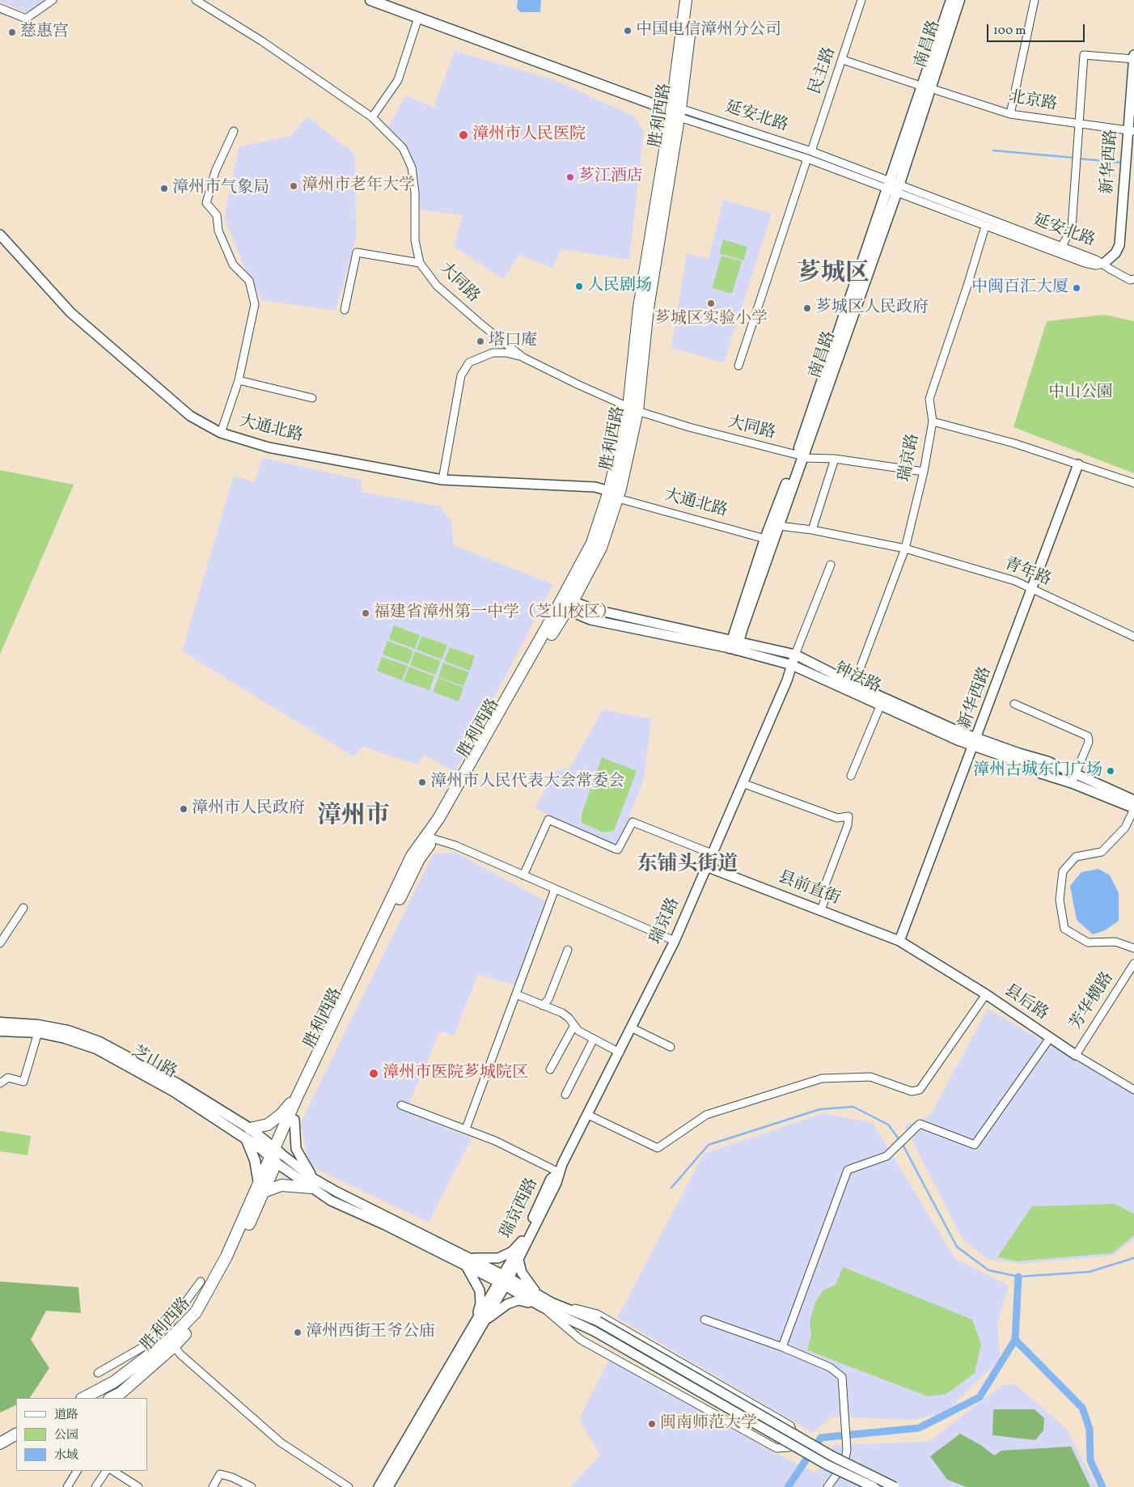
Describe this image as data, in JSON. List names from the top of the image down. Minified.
{"streets":{"main road":["南昌路","胜利西路","延安北路","芝山路"],"street":["民主路","北京路","新华西路","大同路","大通北路","瑞京路","青年路","钟法路","县前直街","芳华横路","县后路","瑞京西路"]},"crossings":[["南昌路","北京路"],["南昌路","延安北路"],["南昌路","大同路"],["南昌路","大通北路"],["南昌路","青年路"],["南昌路","钟法路"],["民主路","北京路"],["民主路","延安北路"],["北京路","新华西路"],["胜利西路","延安北路"],["胜利西路","大同路"],["胜利西路","大通北路"],["胜利西路","钟法路"],["延安北路","新华西路"],["延安北路","瑞京路"],["新华西路","青年路"],["新华西路","钟法路"],["新华西路","县前直街"],["新华西路","县后路"],["大同路","瑞京路"],["瑞京路","青年路"],["瑞京路","钟法路"],["瑞京路","县前直街"],["瑞京路","瑞京西路"],["县前直街","县后路"],["芳华横路","县后路"]],"districts":["芗城区","漳州市","东铺头街道"],"parks":["中山公園"],"places":["中国电信漳州分公司","慈惠宫","漳州市人民医院","芗江酒店","漳州市老年大学","漳州市气象局","人民剧场","中闽百汇大厦","芗城区实验小学","芗城区人民政府","塔口庵","福建省漳州第一中学（芝山校区）","漳州古城东门广场","漳州市人民代表大会常委会","漳州市人民政府","漳州市医院芗城院区","漳州西街王爷公庙","闽南师范大学"],"legend":["道路","公园","水域"],"scale_bar":"100 m"}
